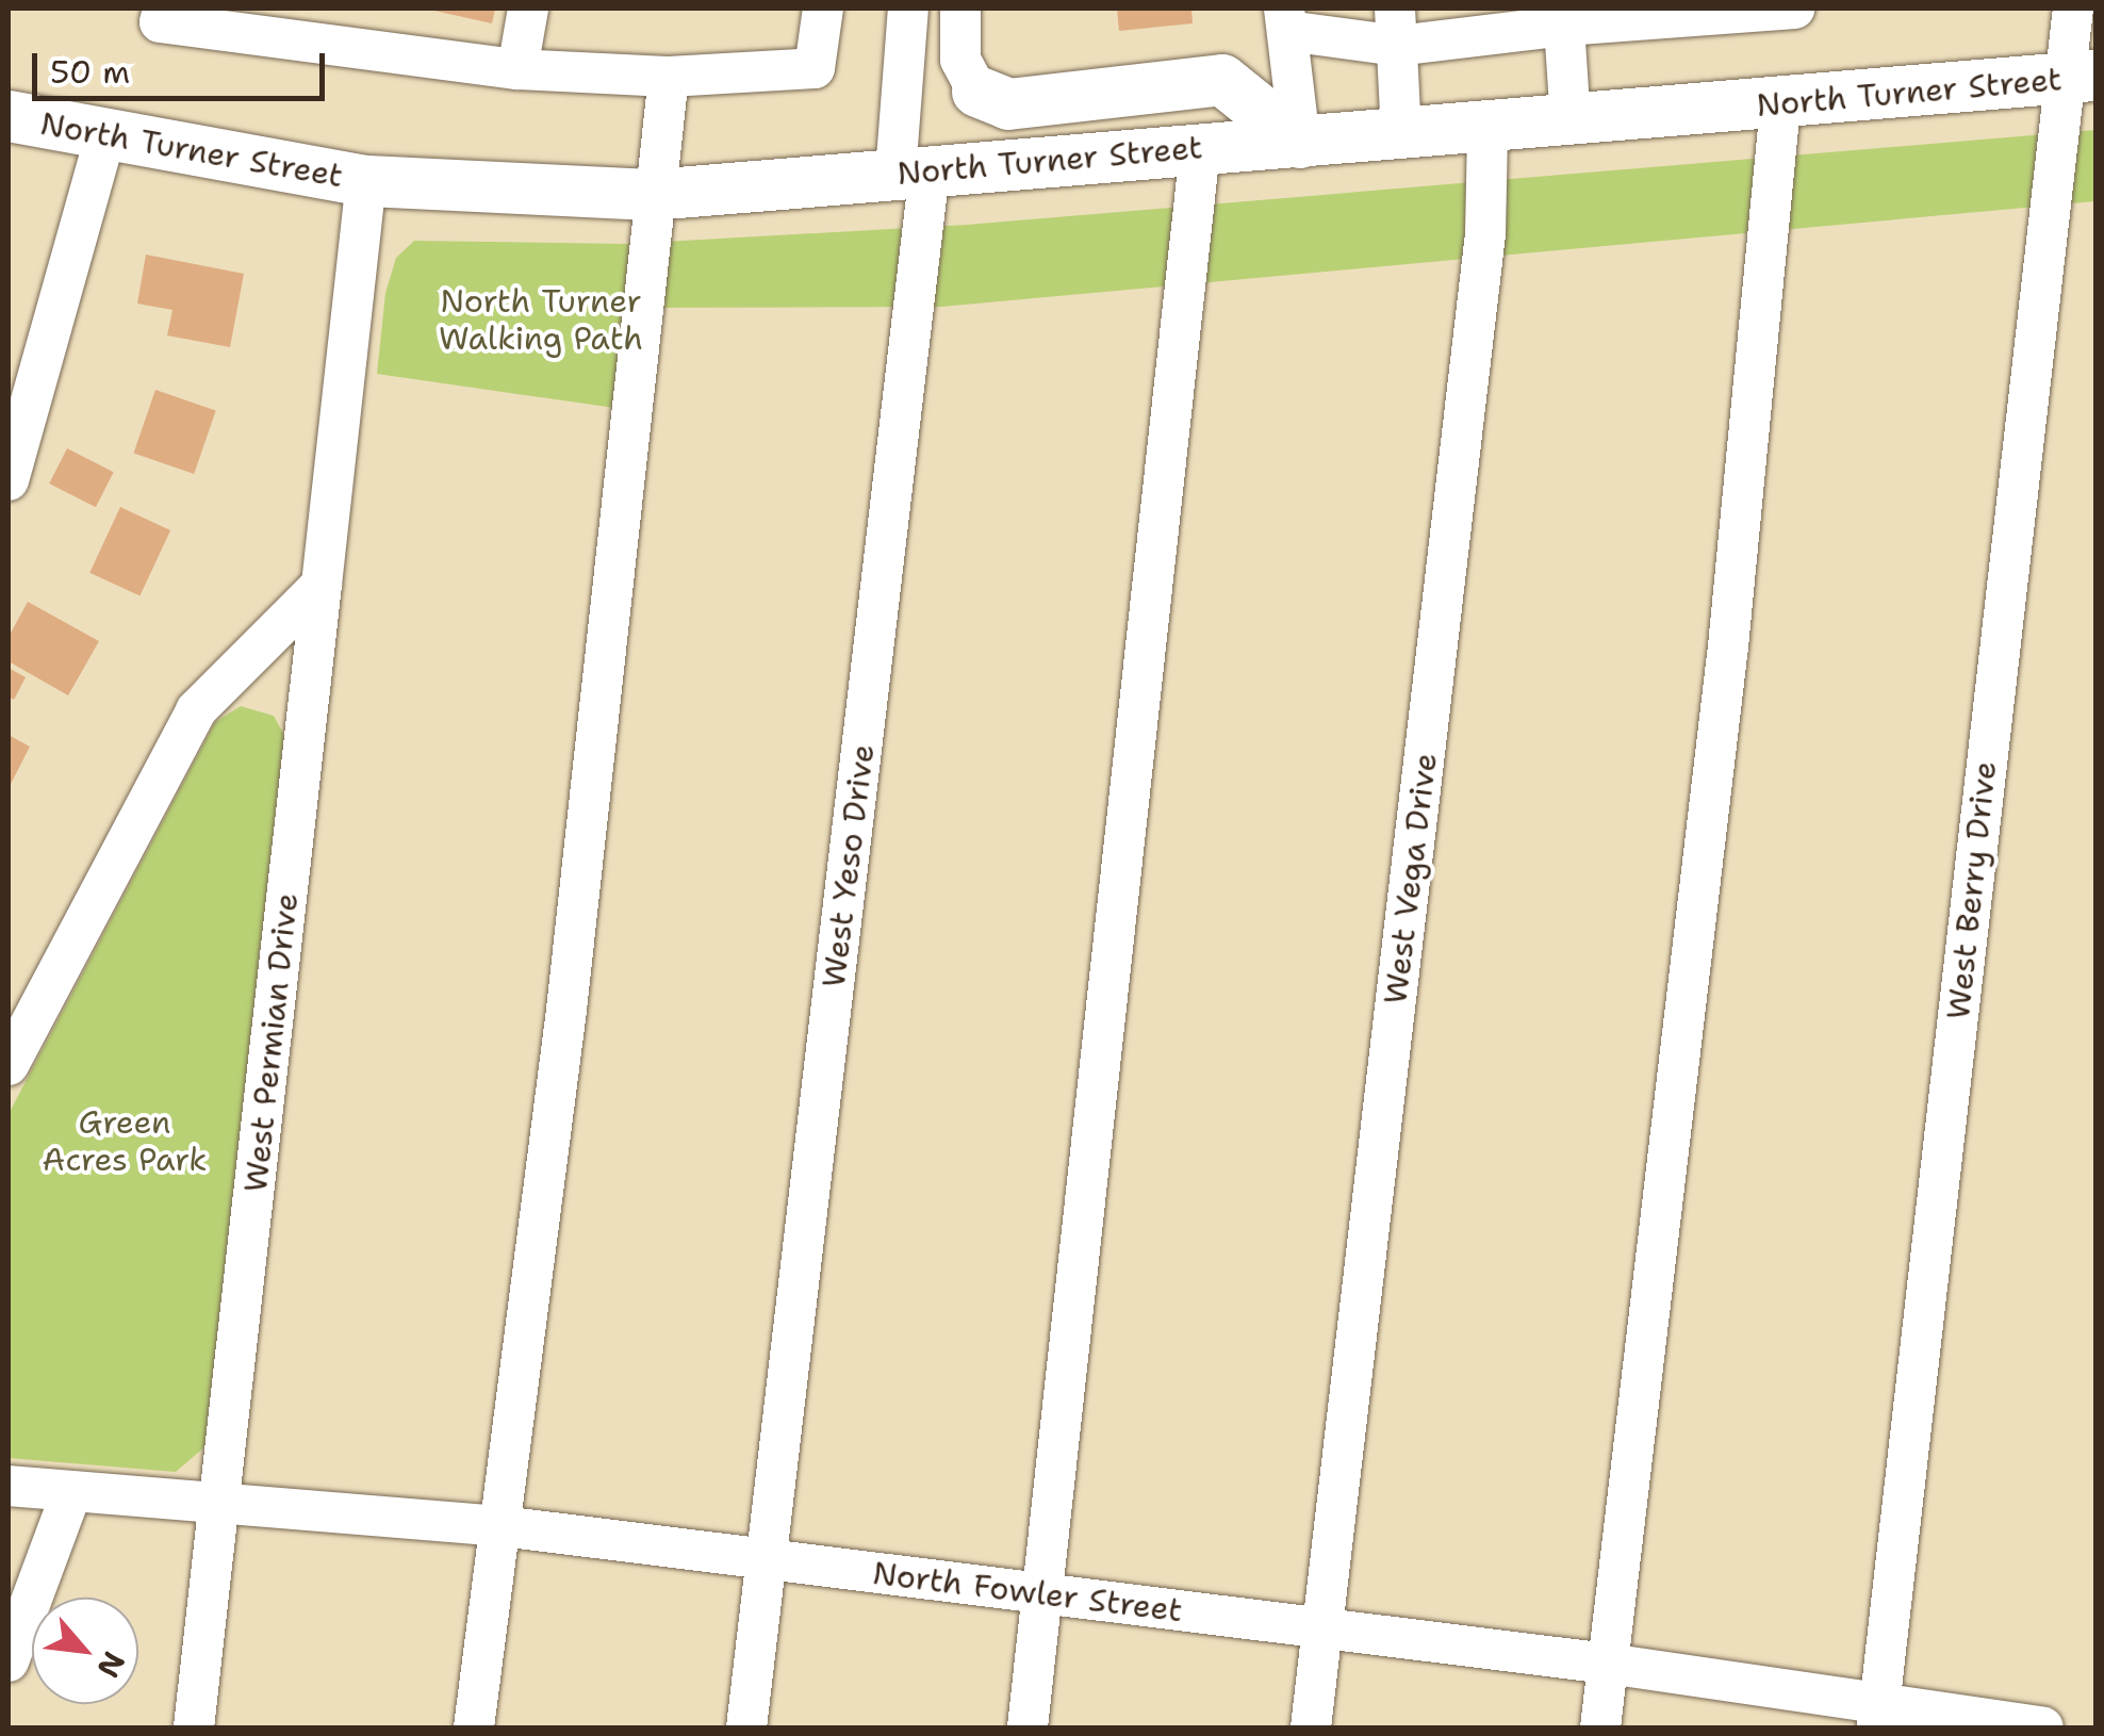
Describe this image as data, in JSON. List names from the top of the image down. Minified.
{"streets":{"main road":["North Turner Street"],"street":["West Yeso Drive","West Vega Drive","West Berry Drive","West Permian Drive","North Fowler Street"]},"crossings":[["North Turner Street","West Yeso Drive"],["North Turner Street","West Vega Drive"],["North Turner Street","West Berry Drive"],["North Turner Street","West Permian Drive"],["West Yeso Drive","North Fowler Street"],["West Vega Drive","North Fowler Street"],["West Berry Drive","North Fowler Street"],["West Permian Drive","North Fowler Street"]],"parks":["North Turner Walking Path","Green Acres Park"],"scale_bar":"50 m","north":"bottom right"}
